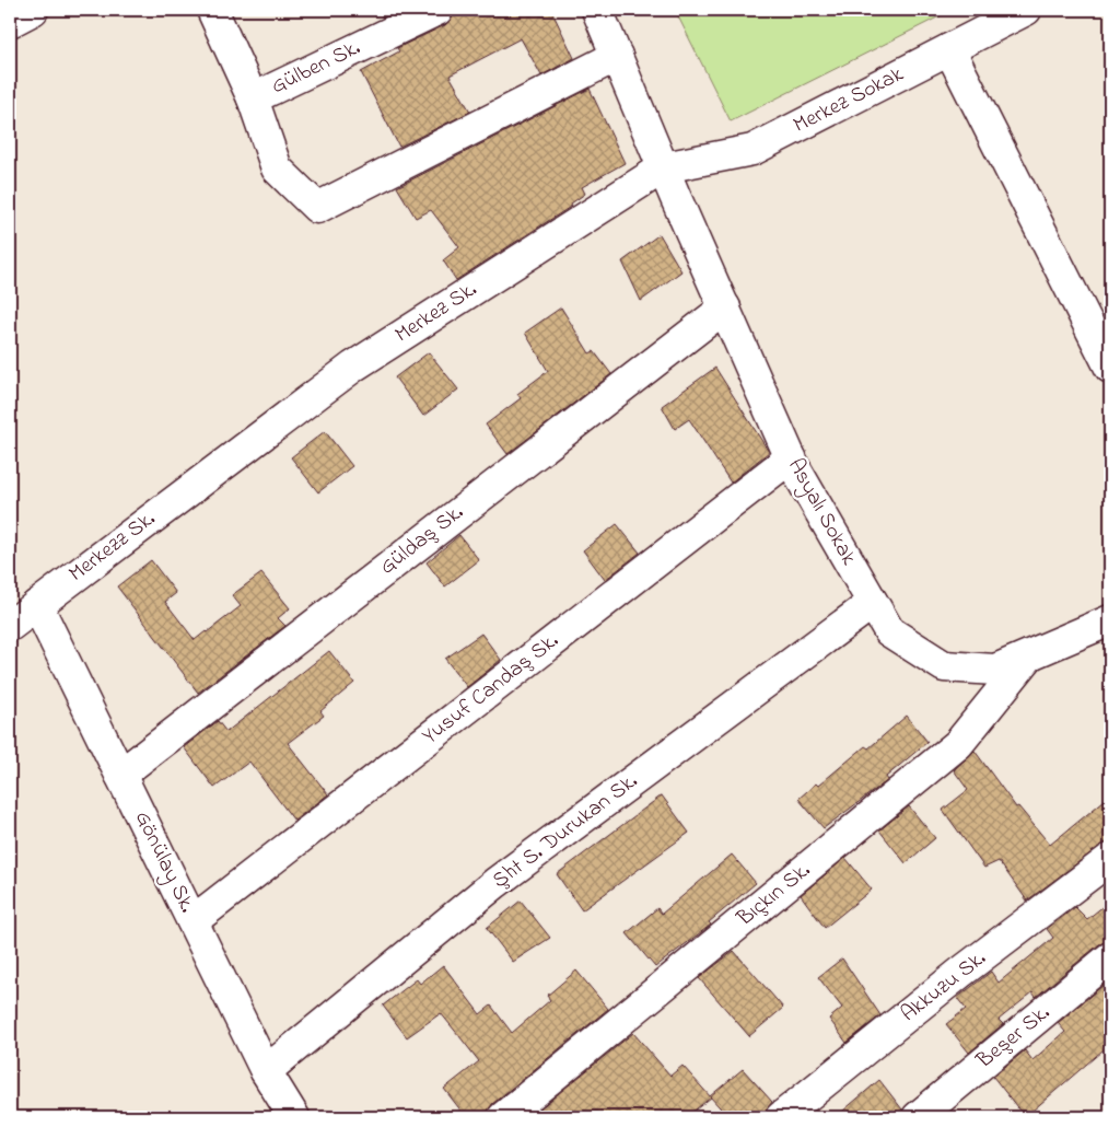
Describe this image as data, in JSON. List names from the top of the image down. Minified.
{"streets":{"street":["Gülben Sk.","Merkez Sokak","Merkez Sk.","Asyalı Sokak","Güldaş Sk.","Merkezz Sk.","Yusuf Candaş Sk.","Şht S. Durukan Sk.","Gönülay Sk.","Bıçkın Sk.","Akkuzu Sk.","Beşer Sk."]},"crossings":[["Gülben Sk.","Asyalı Sokak"],["Merkez Sokak","Merkez Sk."],["Merkez Sokak","Asyalı Sokak"],["Merkez Sk.","Asyalı Sokak"],["Merkez Sk.","Merkezz Sk."],["Asyalı Sokak","Güldaş Sk."],["Asyalı Sokak","Yusuf Candaş Sk."],["Asyalı Sokak","Şht S. Durukan Sk."],["Asyalı Sokak","Bıçkın Sk."],["Güldaş Sk.","Gönülay Sk."],["Merkezz Sk.","Gönülay Sk."],["Yusuf Candaş Sk.","Gönülay Sk."],["Şht S. Durukan Sk.","Gönülay Sk."]]}
